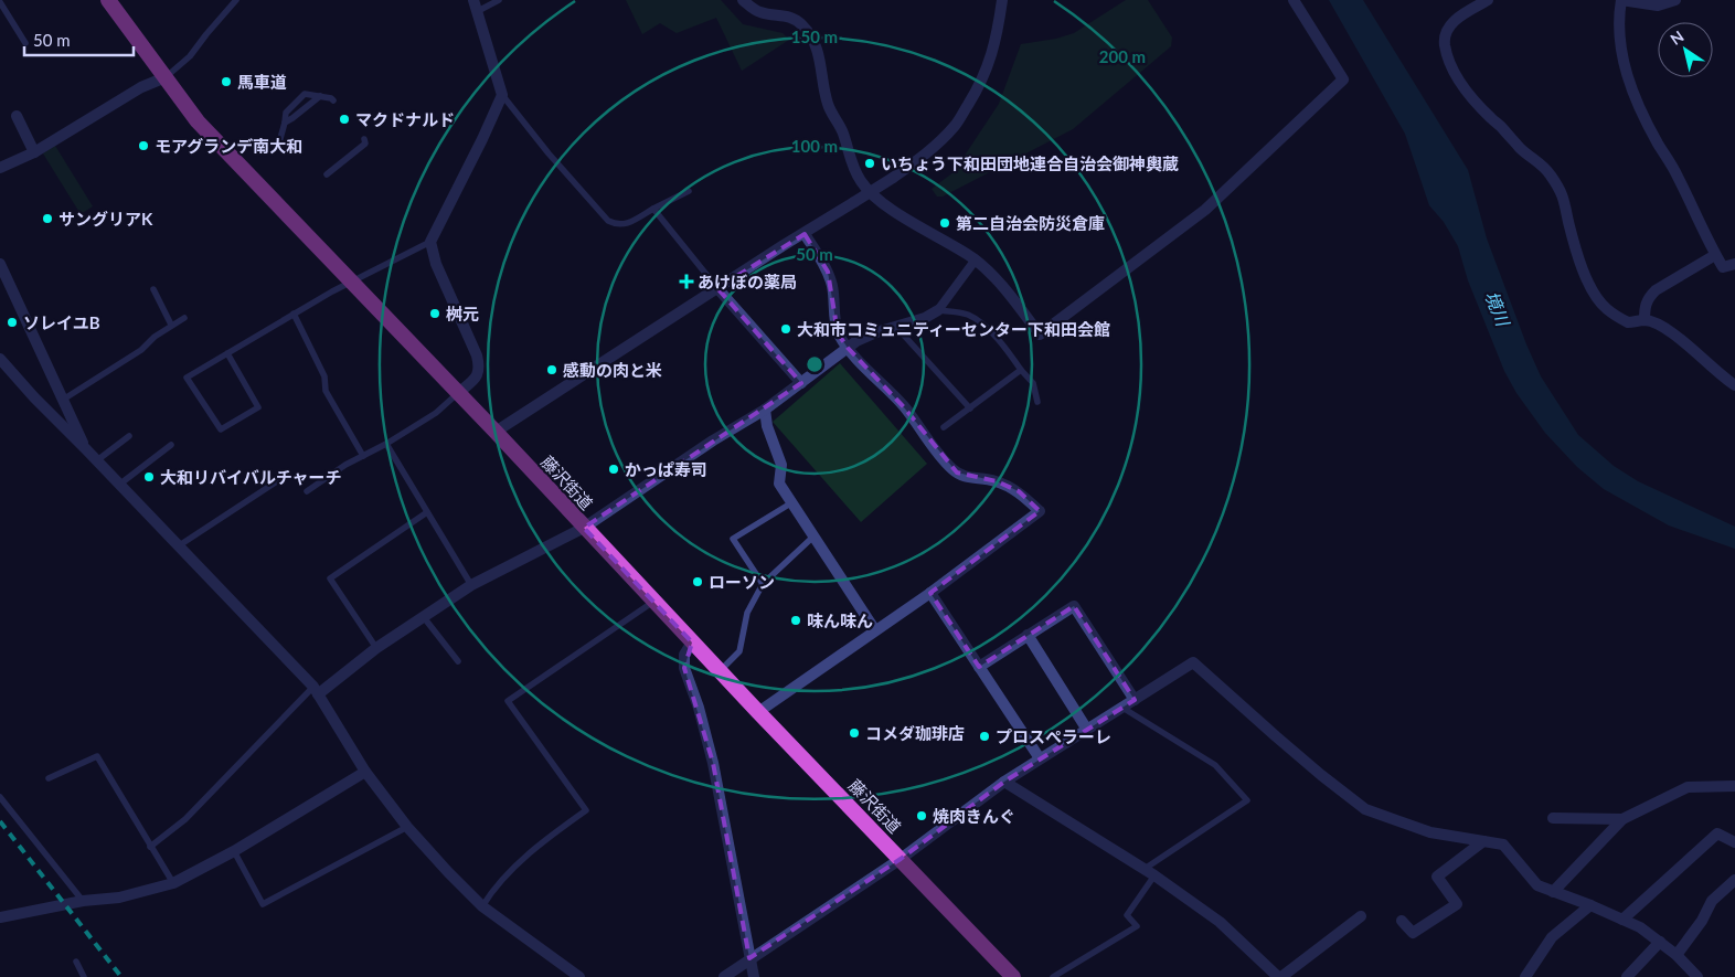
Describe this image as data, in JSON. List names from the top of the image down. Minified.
{"streets":{"highway":["藤沢街道"]},"water":["境川"],"places":{"other":["馬車道","マクドナルド","モアグランデ南大和","いちょう下和田団地連合自治会御神輿蔵","サングリアK","第二自治会防災倉庫","桝元","ソレイユB","大和市コミュニティーセンター下和田会館","感動の肉と米","かっぱ寿司","大和リバイバルチャーチ","ローソン","味ん味ん","コメダ珈琲店","プロスぺラーレ","焼肉きんぐ"],"health":["あけぼの薬局"]},"scale_bar":"50 m","north":"top left","rings":["150 m","200 m","100 m","50 m"]}
